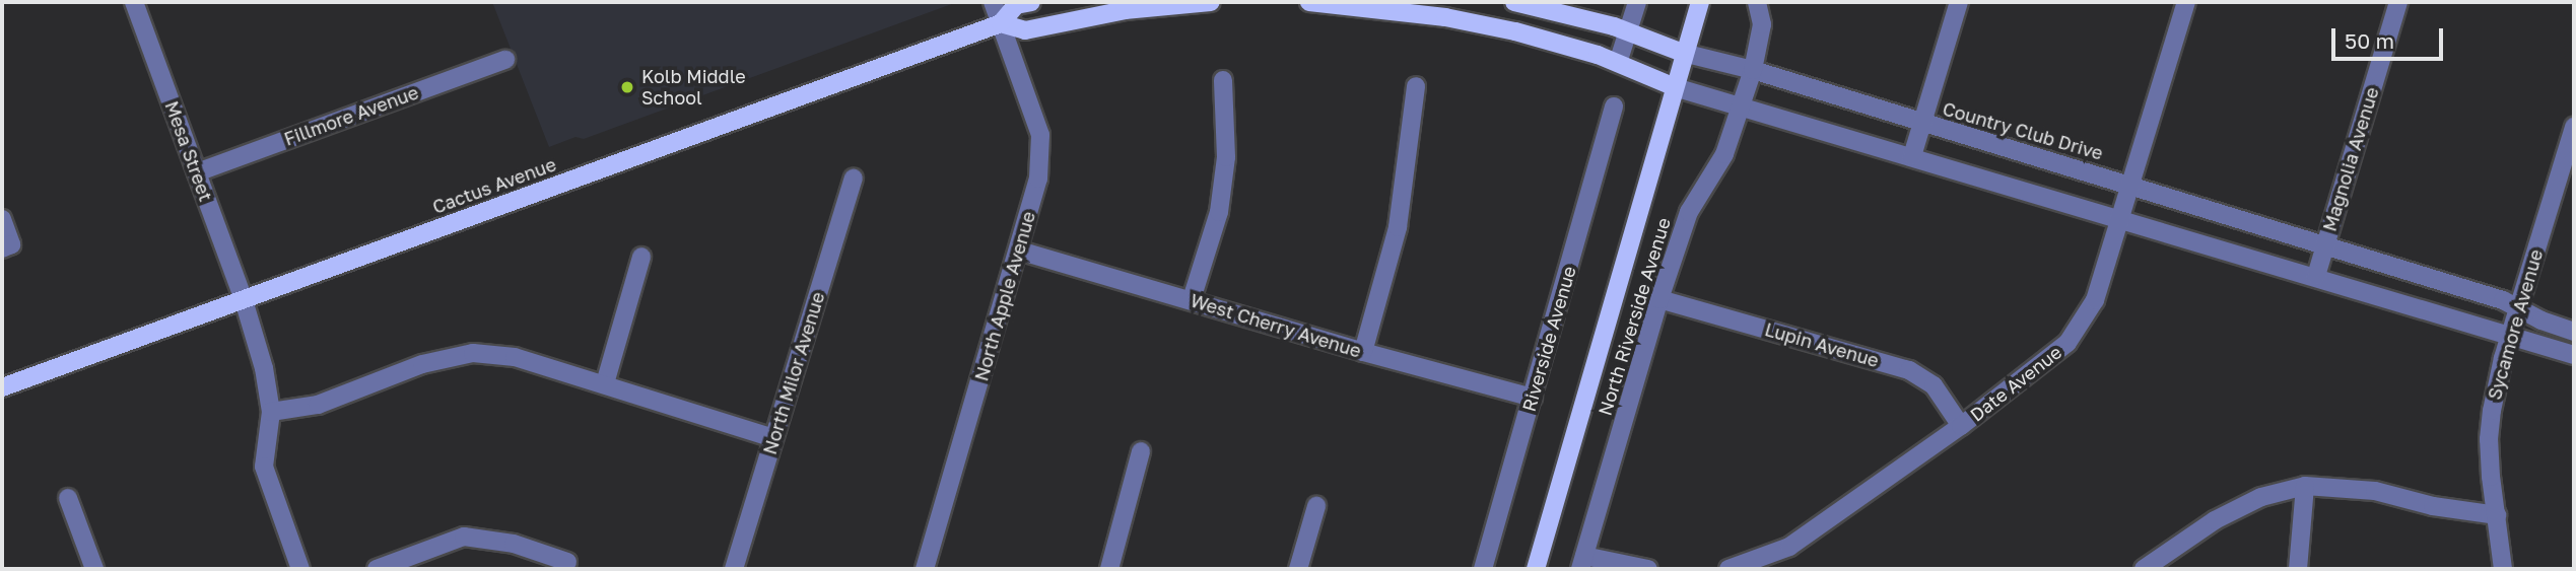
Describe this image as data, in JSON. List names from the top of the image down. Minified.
{"streets":{"main road":["Country Club Drive","Cactus Avenue","North Riverside Avenue"],"street":["Fillmore Avenue","Mesa Street","Magnolia Avenue","North Apple Avenue","Sycamore Avenue","West Cherry Avenue","Riverside Avenue","Lupin Avenue","North Milor Avenue","Date Avenue"]},"crossings":[["Fillmore Avenue","Mesa Street"],["Country Club Drive","Magnolia Avenue"],["Country Club Drive","North Riverside Avenue"],["Country Club Drive","Sycamore Avenue"],["Country Club Drive","Date Avenue"],["Mesa Street","Cactus Avenue"],["Cactus Avenue","North Apple Avenue"],["North Apple Avenue","West Cherry Avenue"],["North Riverside Avenue","Lupin Avenue"],["West Cherry Avenue","Riverside Avenue"],["Lupin Avenue","Date Avenue"]],"places":["Kolb Middle School"],"scale_bar":"50 m"}
